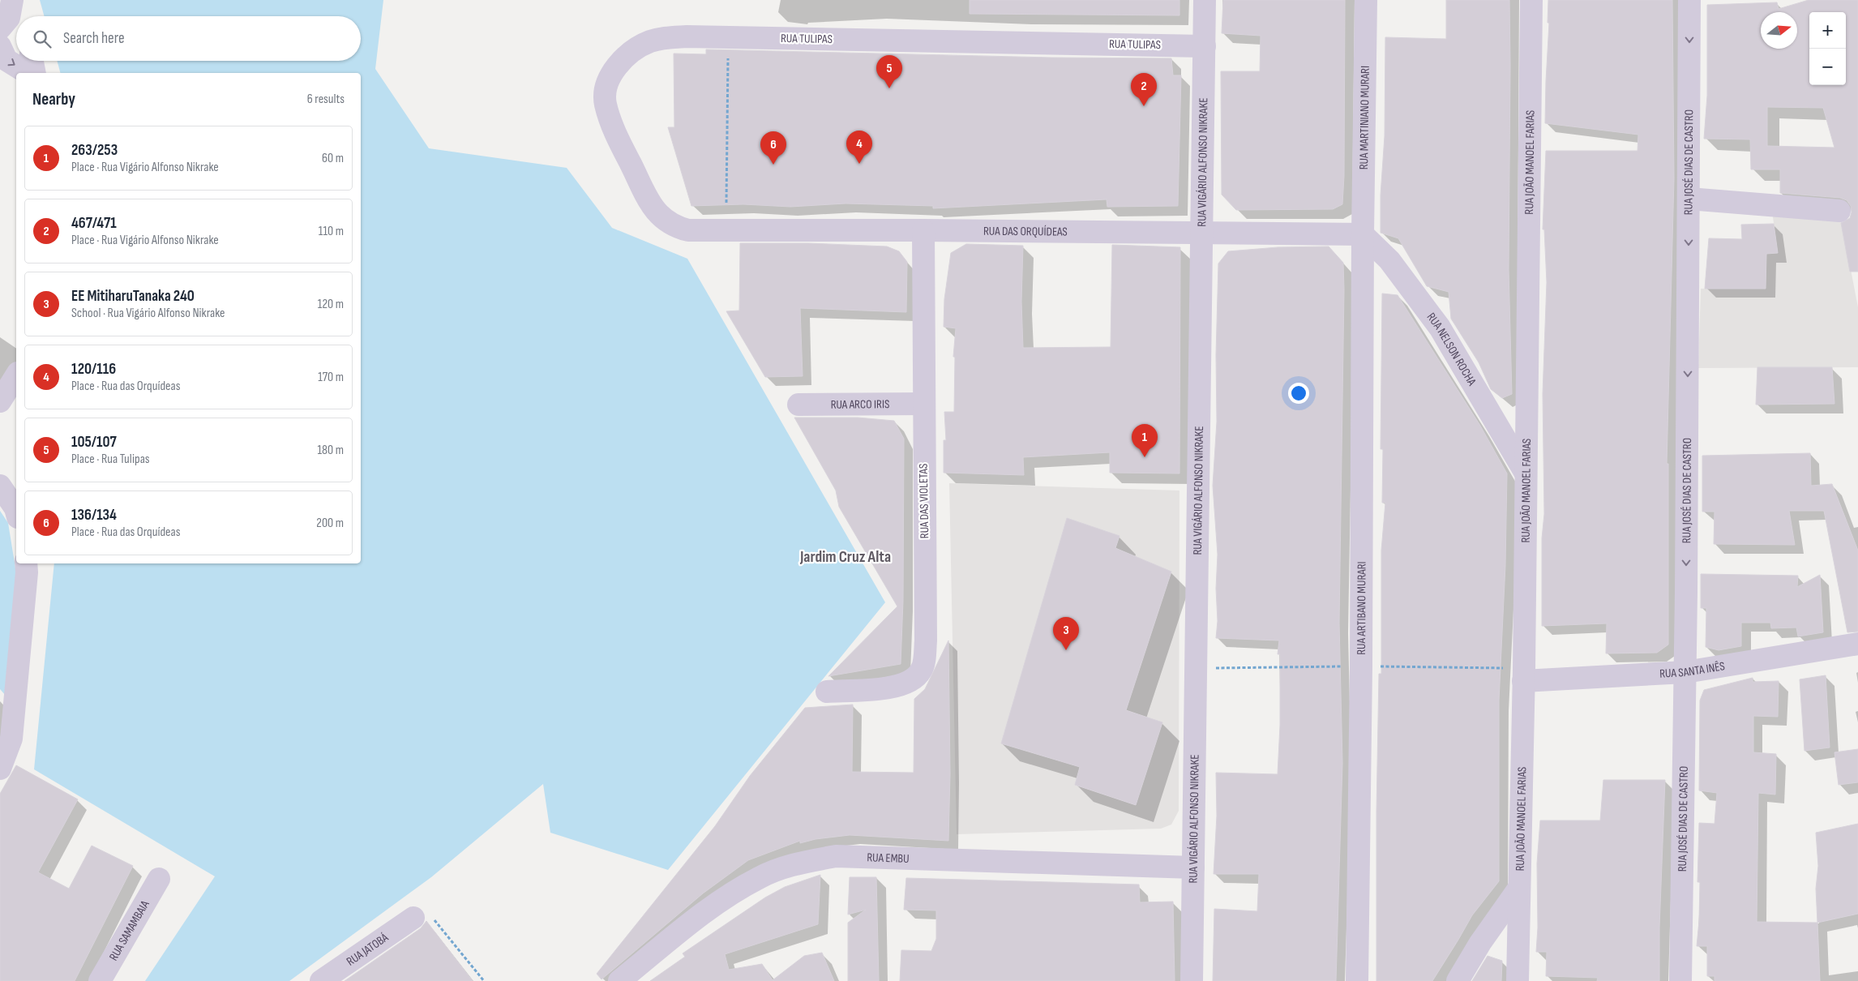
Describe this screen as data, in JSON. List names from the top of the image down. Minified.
{"streets":{"street":["RUA TULIPAS","RUA MARTINIANO MURARI","RUA VIGÁRIO ALFONSO NIKRAKE","RUA JOÃO MANOEL FARIAS","RUA JOSÉ DIAS DE CASTRO","RUA DAS ORQUÍDEAS","RUA NELSON ROCHA","RUA ARCO IRIS","RUA DAS VIOLETAS","RUA ARTIBANO MURARI","RUA SANTA INÊS","RUA EMBU","RUA SAMAMBAIA","RUA JATOBÁ"]},"crossings":[["RUA TULIPAS","RUA VIGÁRIO ALFONSO NIKRAKE"],["RUA TULIPAS","RUA DAS ORQUÍDEAS"],["RUA MARTINIANO MURARI","RUA DAS ORQUÍDEAS"],["RUA MARTINIANO MURARI","RUA NELSON ROCHA"],["RUA MARTINIANO MURARI","RUA ARTIBANO MURARI"],["RUA VIGÁRIO ALFONSO NIKRAKE","RUA DAS ORQUÍDEAS"],["RUA VIGÁRIO ALFONSO NIKRAKE","RUA EMBU"],["RUA JOÃO MANOEL FARIAS","RUA NELSON ROCHA"],["RUA JOÃO MANOEL FARIAS","RUA SANTA INÊS"],["RUA JOSÉ DIAS DE CASTRO","RUA SANTA INÊS"],["RUA DAS ORQUÍDEAS","RUA NELSON ROCHA"],["RUA DAS ORQUÍDEAS","RUA DAS VIOLETAS"],["RUA DAS ORQUÍDEAS","RUA ARTIBANO MURARI"],["RUA NELSON ROCHA","RUA ARTIBANO MURARI"],["RUA ARCO IRIS","RUA DAS VIOLETAS"]],"one_way":["RUA JOSÉ DIAS DE CASTRO"],"districts":["Jardim Cruz Alta"],"north":"right","page":{"map_buttons":["+","−"],"search":"Search here","pins":["5","2","4","6","1","3"],"heading":["Nearby","6 results"],"list":[{"mark":"1","name":"263/253","note":"Place · Rua Vigário Alfonso Nikrake","value":"60 m"},{"mark":"2","name":"467/471","note":"Place · Rua Vigário Alfonso Nikrake","value":"110 m"},{"mark":"3","name":"EE MitiharuTanaka 240","note":"School · Rua Vigário Alfonso Nikrake","value":"120 m"},{"mark":"4","name":"120/116","note":"Place · Rua das Orquídeas","value":"170 m"},{"mark":"5","name":"105/107","note":"Place · Rua Tulipas","value":"180 m"},{"mark":"6","name":"136/134","note":"Place · Rua das Orquídeas","value":"200 m"}]}}
